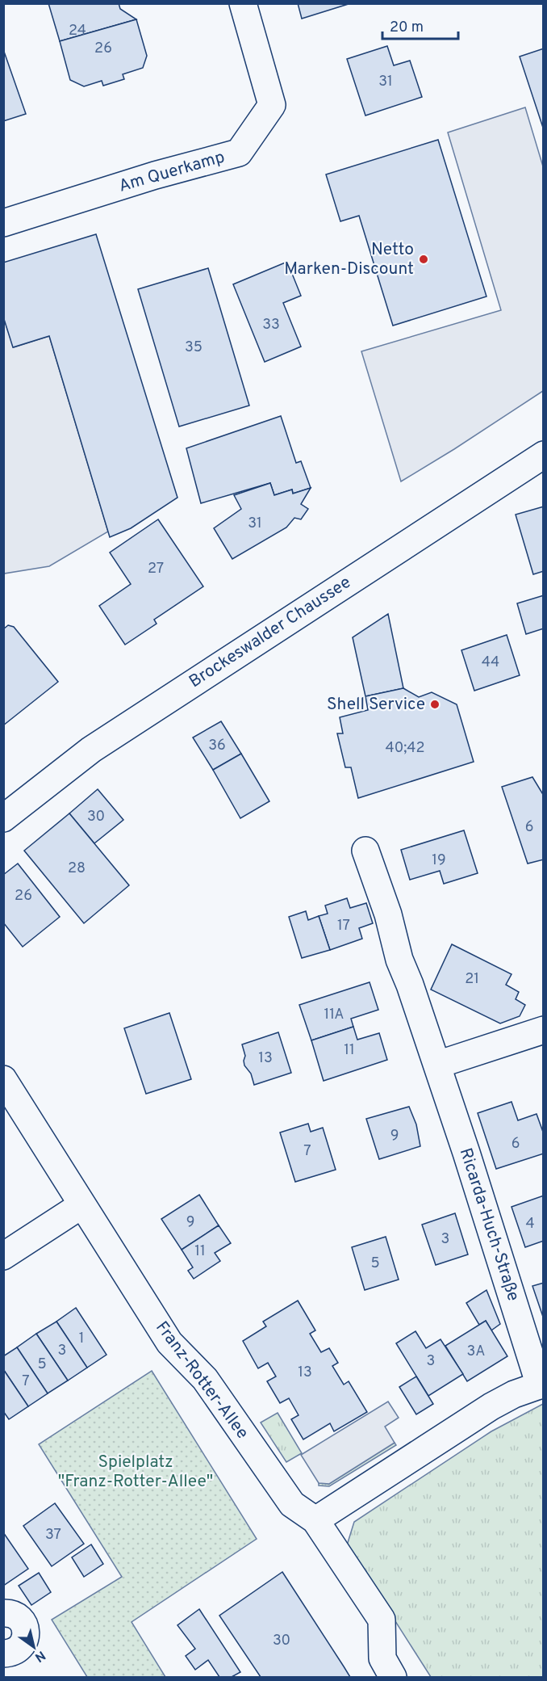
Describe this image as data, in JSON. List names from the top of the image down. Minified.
{"streets":{"street":["Am Querkamp","Brockeswalder Chaussee","Ricarda-Huch-Straße","Franz-Rotter-Allee"]},"parks":["Spielplatz \"Franz-Rotter-Allee\""],"places":["Netto Marken-Discount","Shell Service"],"house_numbers":["24","26","31","33","35","31","27","44","36","40;42","30","6","19","28","26","17","21","11A","11","13","9","6","7","9","4","3","11","5","1","3","3A","3","5","13","7","37","30"],"scale_bar":"20 m","north":"bottom right"}
